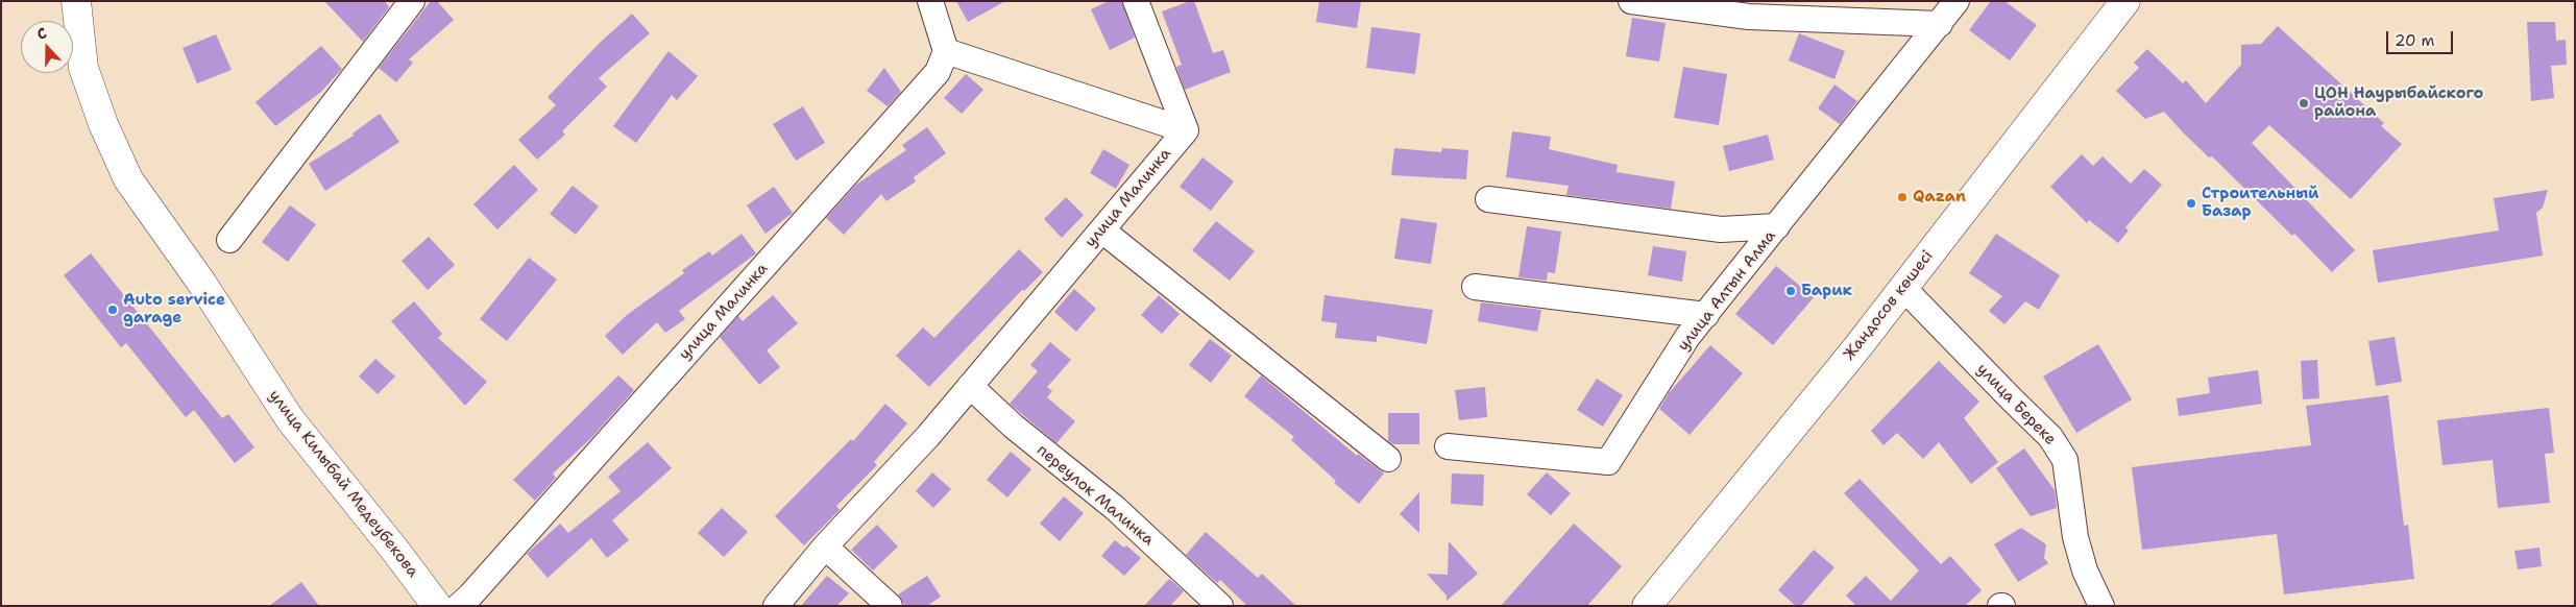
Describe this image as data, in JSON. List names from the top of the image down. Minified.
{"streets":{"main road":["Жандосов көшесі","улица Килыбай Медеубекова"],"street":["улица Малинка","улица Алтын Алма","улица Береке","переулок Малинка"]},"crossings":[["улица Малинка","переулок Малинка"],["Жандосов көшесі","улица Береке"]],"places":["ЦОН Наурыбайского района","Qazan","Строительный Базар","Барик","Auto service garage"],"scale_bar":"20 m","north":"top"}
